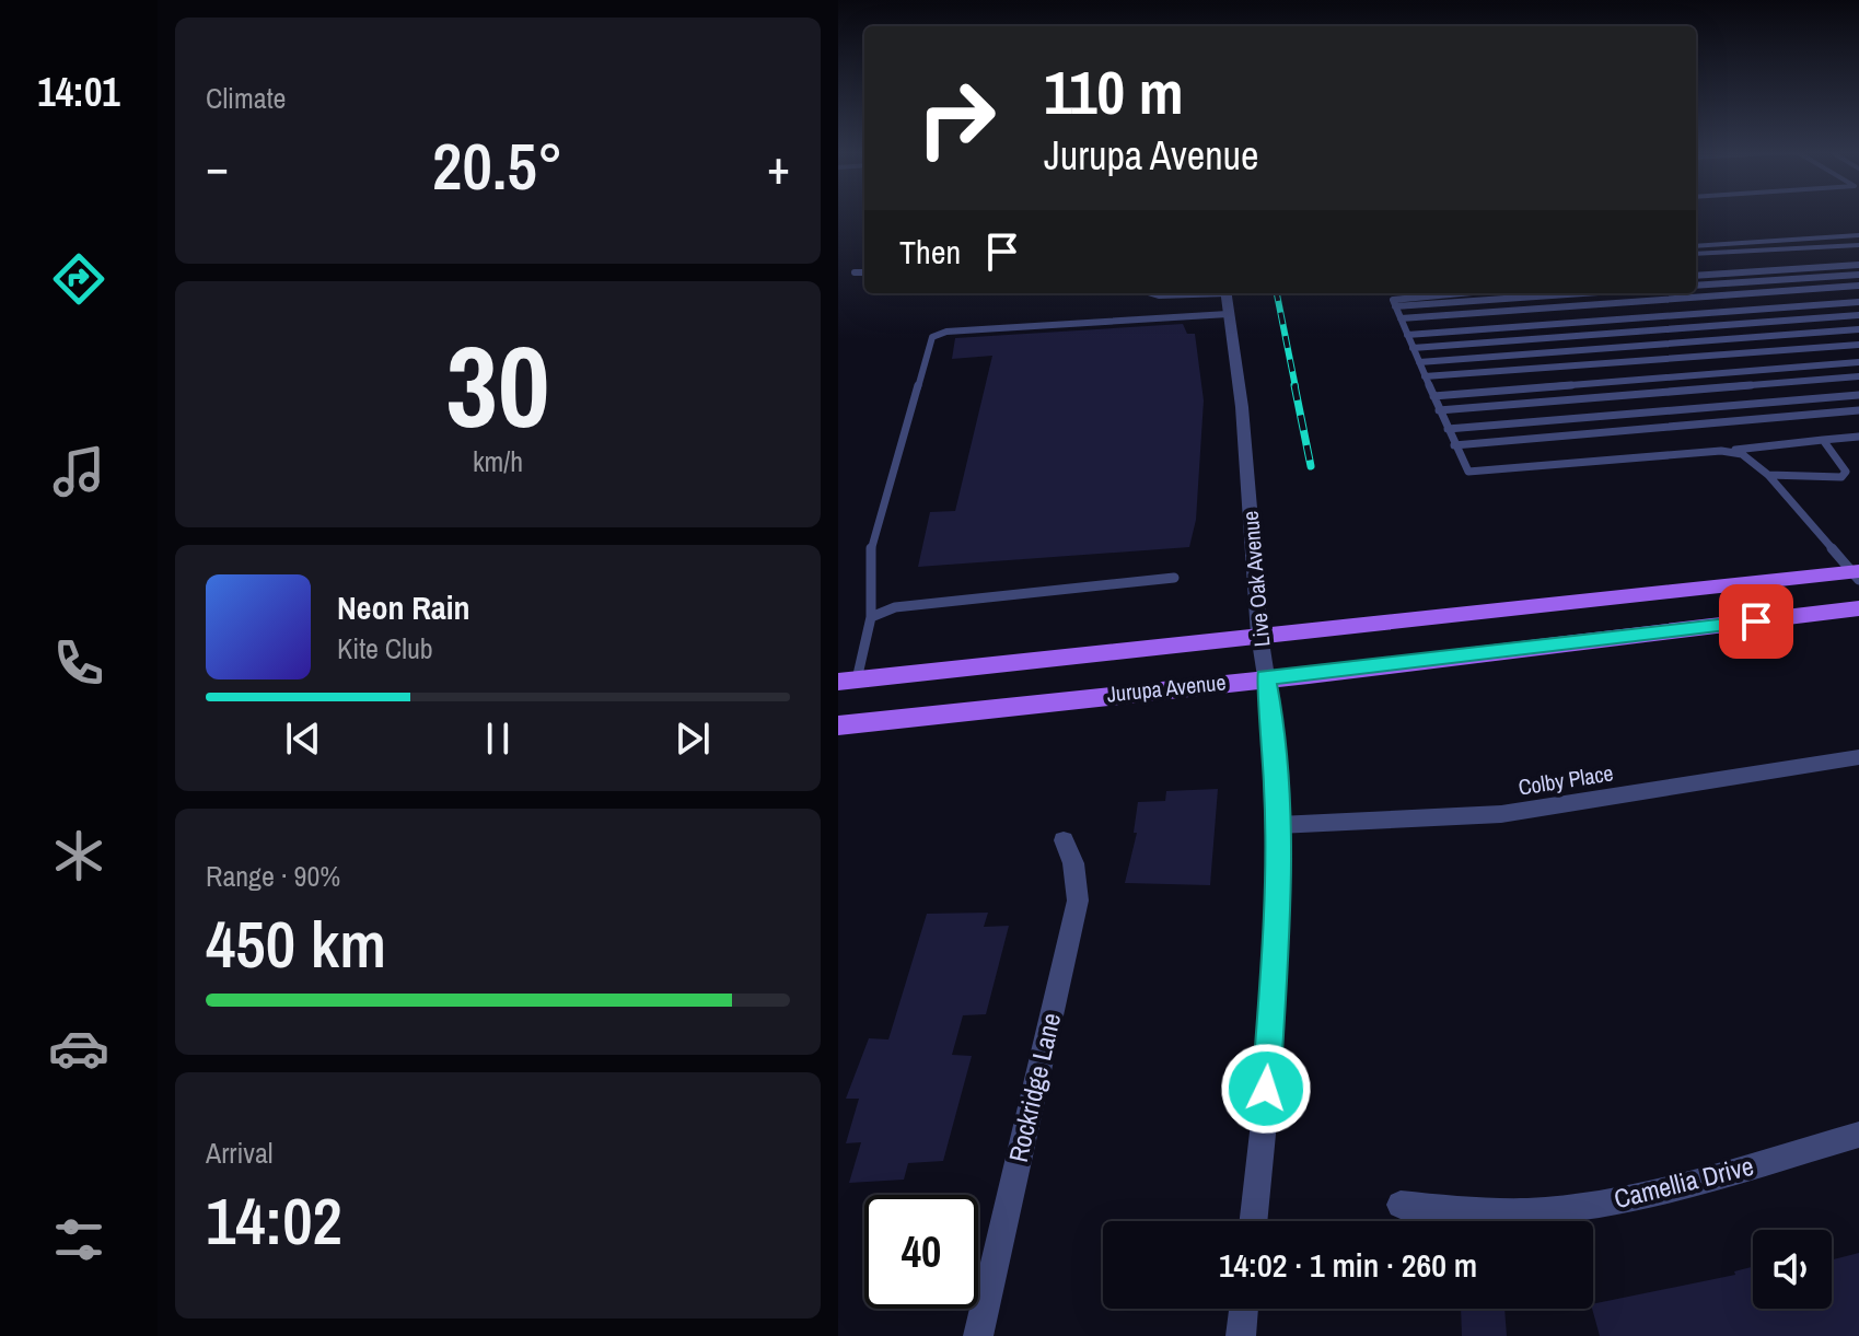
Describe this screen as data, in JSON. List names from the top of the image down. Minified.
{"streets":{"main road":["Jurupa Avenue"],"street":["Live Oak Avenue","Colby Place","Rockridge Lane","Camellia Drive"]},"crossings":[["Live Oak Avenue","Jurupa Avenue"],["Live Oak Avenue","Colby Place"]],"page":{"tabs":"14:01","tile":["Climate",["30","km/h"],["Range · 90%","450 km"],["Arrival","14:02"]],"turn":["110 m","Jurupa Avenue"],"heat":["−","20.5°","+"],"then":"Then","song":["Neon Rain","Kite Club"],"limit":"40","trip":"14:02 · 1 min · 260 m"}}
